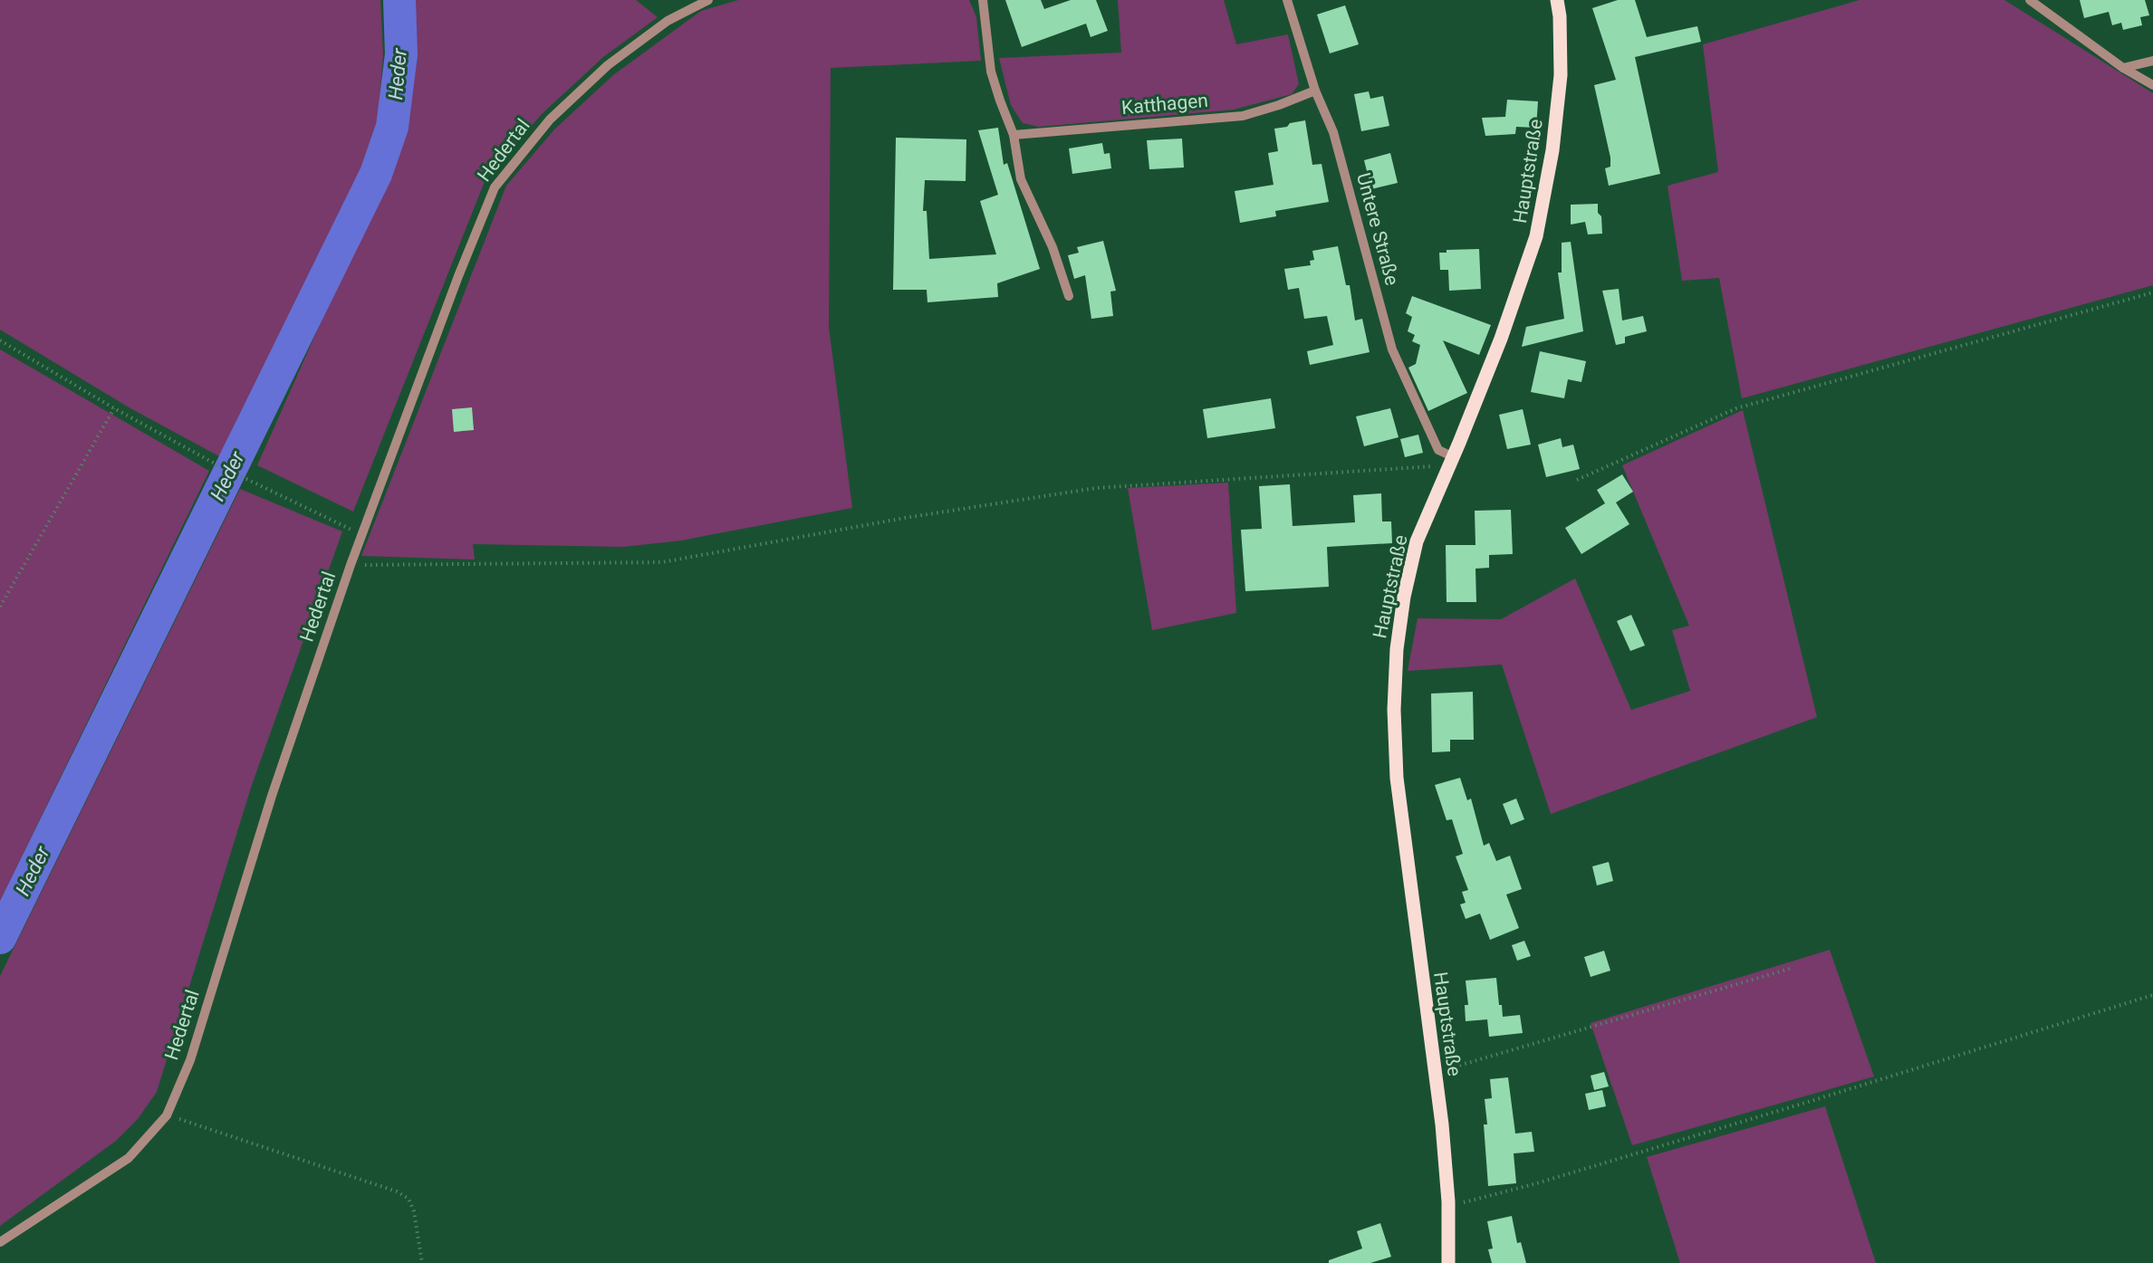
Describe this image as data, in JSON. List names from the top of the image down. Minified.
{"streets":{"main road":["Hauptstraße"],"street":["Katthagen","Hedertal","Untere Straße"]},"crossings":[["Katthagen","Untere Straße"]],"water":["Heder"]}
